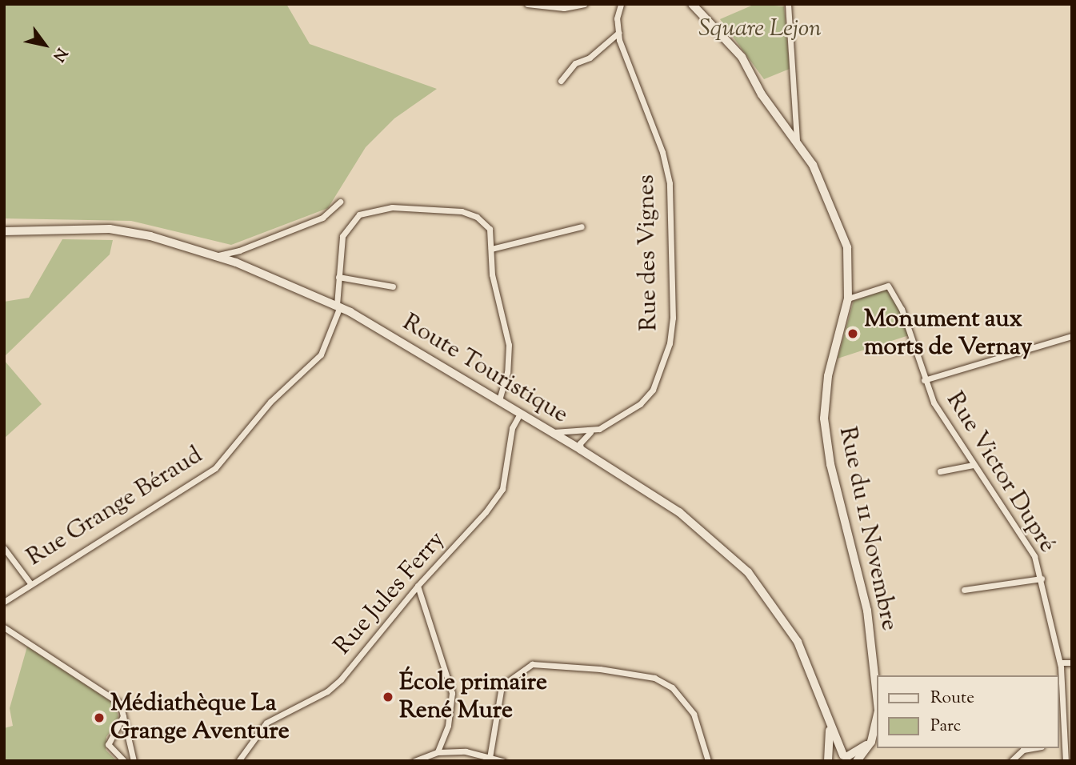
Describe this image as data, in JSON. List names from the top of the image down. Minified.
{"streets":{"street":["Rue des Vignes","Route Touristique","Rue Victor Dupré","Rue Grange Béraud","Rue du 11 Novembre","Rue Jules Ferry"]},"crossings":[["Rue des Vignes","Route Touristique"],["Route Touristique","Rue Grange Béraud"],["Route Touristique","Rue Jules Ferry"],["Rue Victor Dupré","Rue du 11 Novembre"]],"parks":["Square Lejon"],"places":["Monument aux morts de Vernay","École primaire René Mure","Médiathèque La Grange Aventure"],"legend":["Route","Parc"],"north":"bottom right"}
